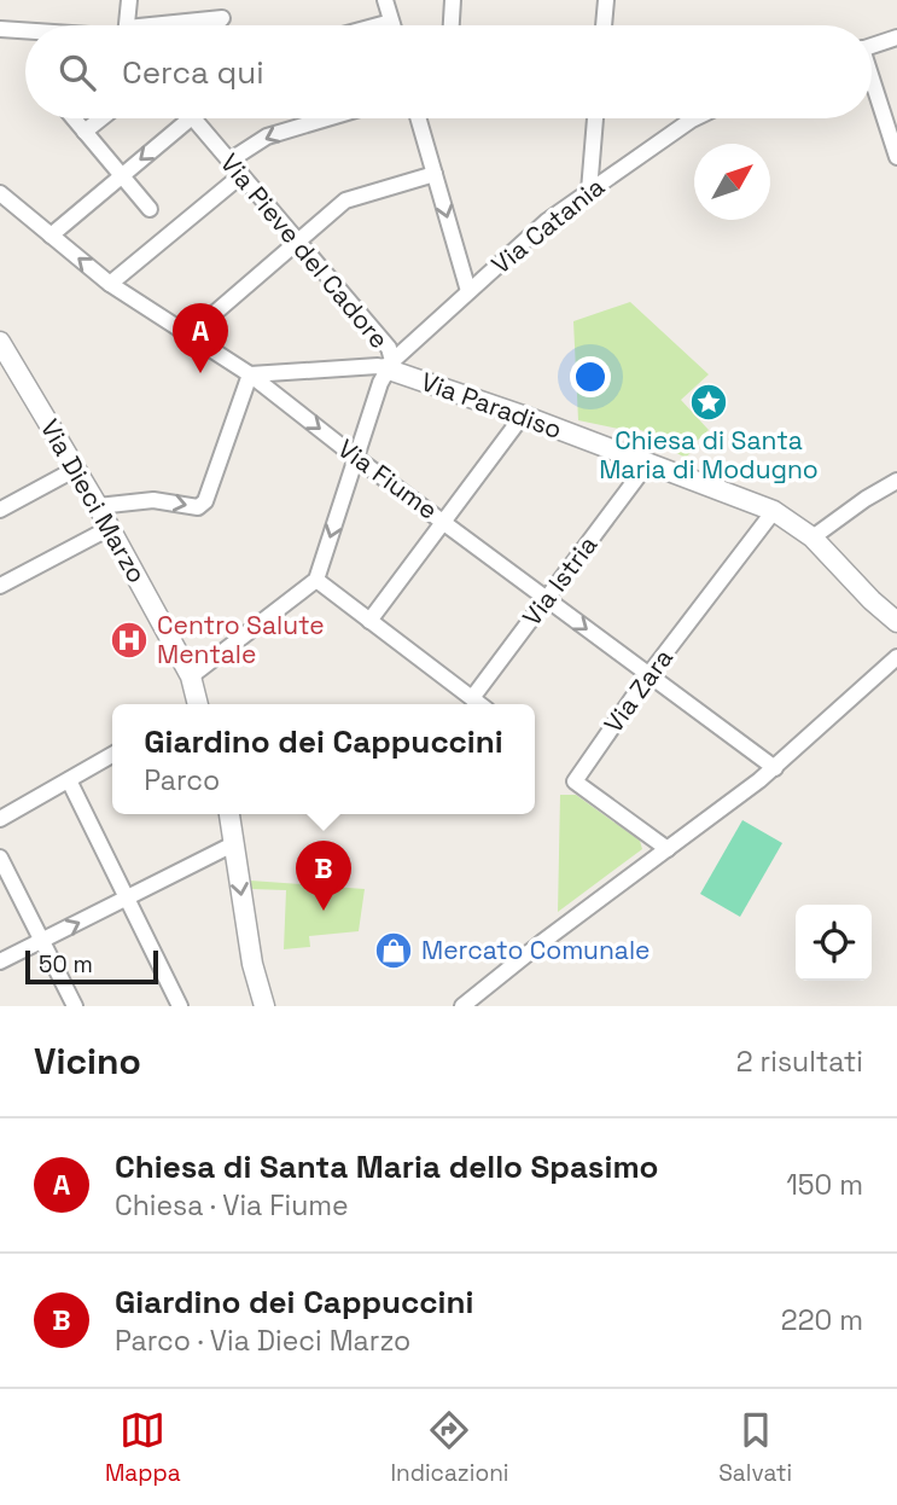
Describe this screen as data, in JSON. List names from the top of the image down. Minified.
{"streets":{"street":["Via Catania","Via Pieve del Cadore","Via Paradiso","Via Fiume","Via Dieci Marzo","Via Istria","Via Zara"]},"crossings":[["Via Catania","Via Pieve del Cadore"],["Via Catania","Via Paradiso"],["Via Pieve del Cadore","Via Paradiso"],["Via Paradiso","Via Istria"],["Via Paradiso","Via Zara"],["Via Fiume","Via Istria"],["Via Fiume","Via Zara"]],"places":{"place":["Chiesa di Santa Maria di Modugno"],"hospital":["Centro Salute Mentale"],"shop":["Mercato Comunale"]},"scale_bar":"50 m","north":"top right","page":{"search":"Cerca qui","pins":["A","B"],"popup":["Giardino dei Cappuccini","Parco"],"scale":"50 m","heading":["Vicino","2 risultati"],"list":[{"mark":"A","name":"Chiesa di Santa Maria dello Spasimo","note":"Chiesa · Via Fiume","value":"150 m"},{"mark":"B","name":"Giardino dei Cappuccini","note":"Parco · Via Dieci Marzo","value":"220 m"}],"nav":["Mappa","Indicazioni","Salvati"]}}
